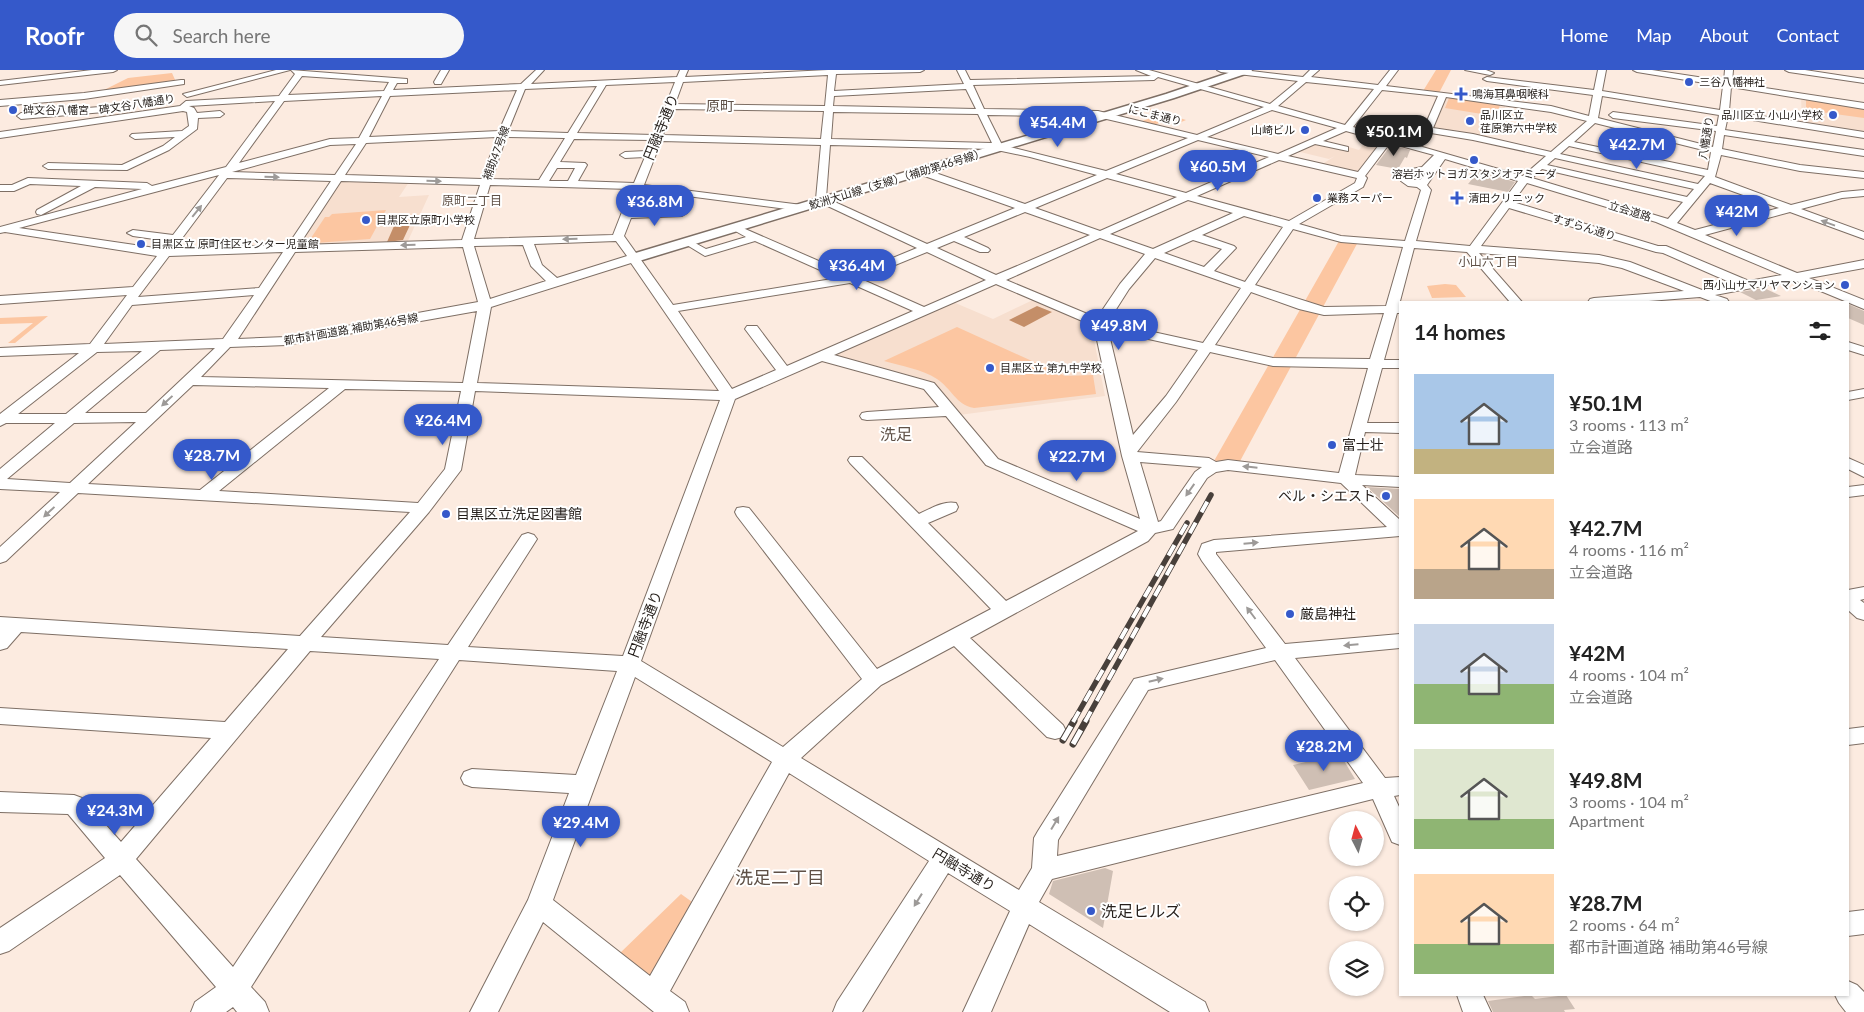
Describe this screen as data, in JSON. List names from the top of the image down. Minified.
{"streets":{"main road":["鮫洲大山線（支線）（補助第46号線）"],"street":["碑文谷八幡通り","にこま通り","円融寺通り","八幡通り","補助47号線","立会道路","すずらん通り","都市計画道路 補助第46号線"]},"crossings":[["にこま通り","円融寺通り"],["にこま通り","鮫洲大山線（支線）（補助第46号線）"],["八幡通り","立会道路"],["鮫洲大山線（支線）（補助第46号線）","立会道路"],["鮫洲大山線（支線）（補助第46号線）","都市計画道路 補助第46号線"]],"districts":["原町","原町二丁目","小山六丁目","洗足","洗足二丁目"],"places":{"other":["三谷八幡神社","碑文谷八幡宮","品川区立 小山小学校","品川区立 荏原第六中学校","山崎ビル","溶岩ホットヨガスタジオアミーダ","業務スーパー","目黒区立原町小学校","目黒区立 原町住区センター児童館","西小山サマリヤマンション","目黒区立 第九中学校","富士壮","ベル・シエスト","目黒区立洗足図書館","厳島神社","洗足ヒルズ"],"health":["鳴海耳鼻咽喉科","清田クリニック"]},"north":"top","page":{"header":"Roofr","search":"Search here","nav":["Home","Map","About","Contact"],"price":["¥54.4M","¥50.1M","¥42.7M","¥60.5M","¥36.8M","¥42M","¥36.4M","¥49.8M","¥26.4M","¥28.7M","¥22.7M","¥28.2M","¥24.3M","¥29.4M"],"heading":"14 homes","list":[{"name":"¥50.1M","note":"3 rooms · 113 m² · 立会道路"},{"name":"¥42.7M","note":"4 rooms · 116 m² · 立会道路"},{"name":"¥42M","note":"4 rooms · 104 m² · 立会道路"},{"name":"¥49.8M","note":"3 rooms · 104 m² · Apartment"},{"name":"¥28.7M","note":"2 rooms · 64 m² · 都市計画道路 補助第46号線"}]}}
